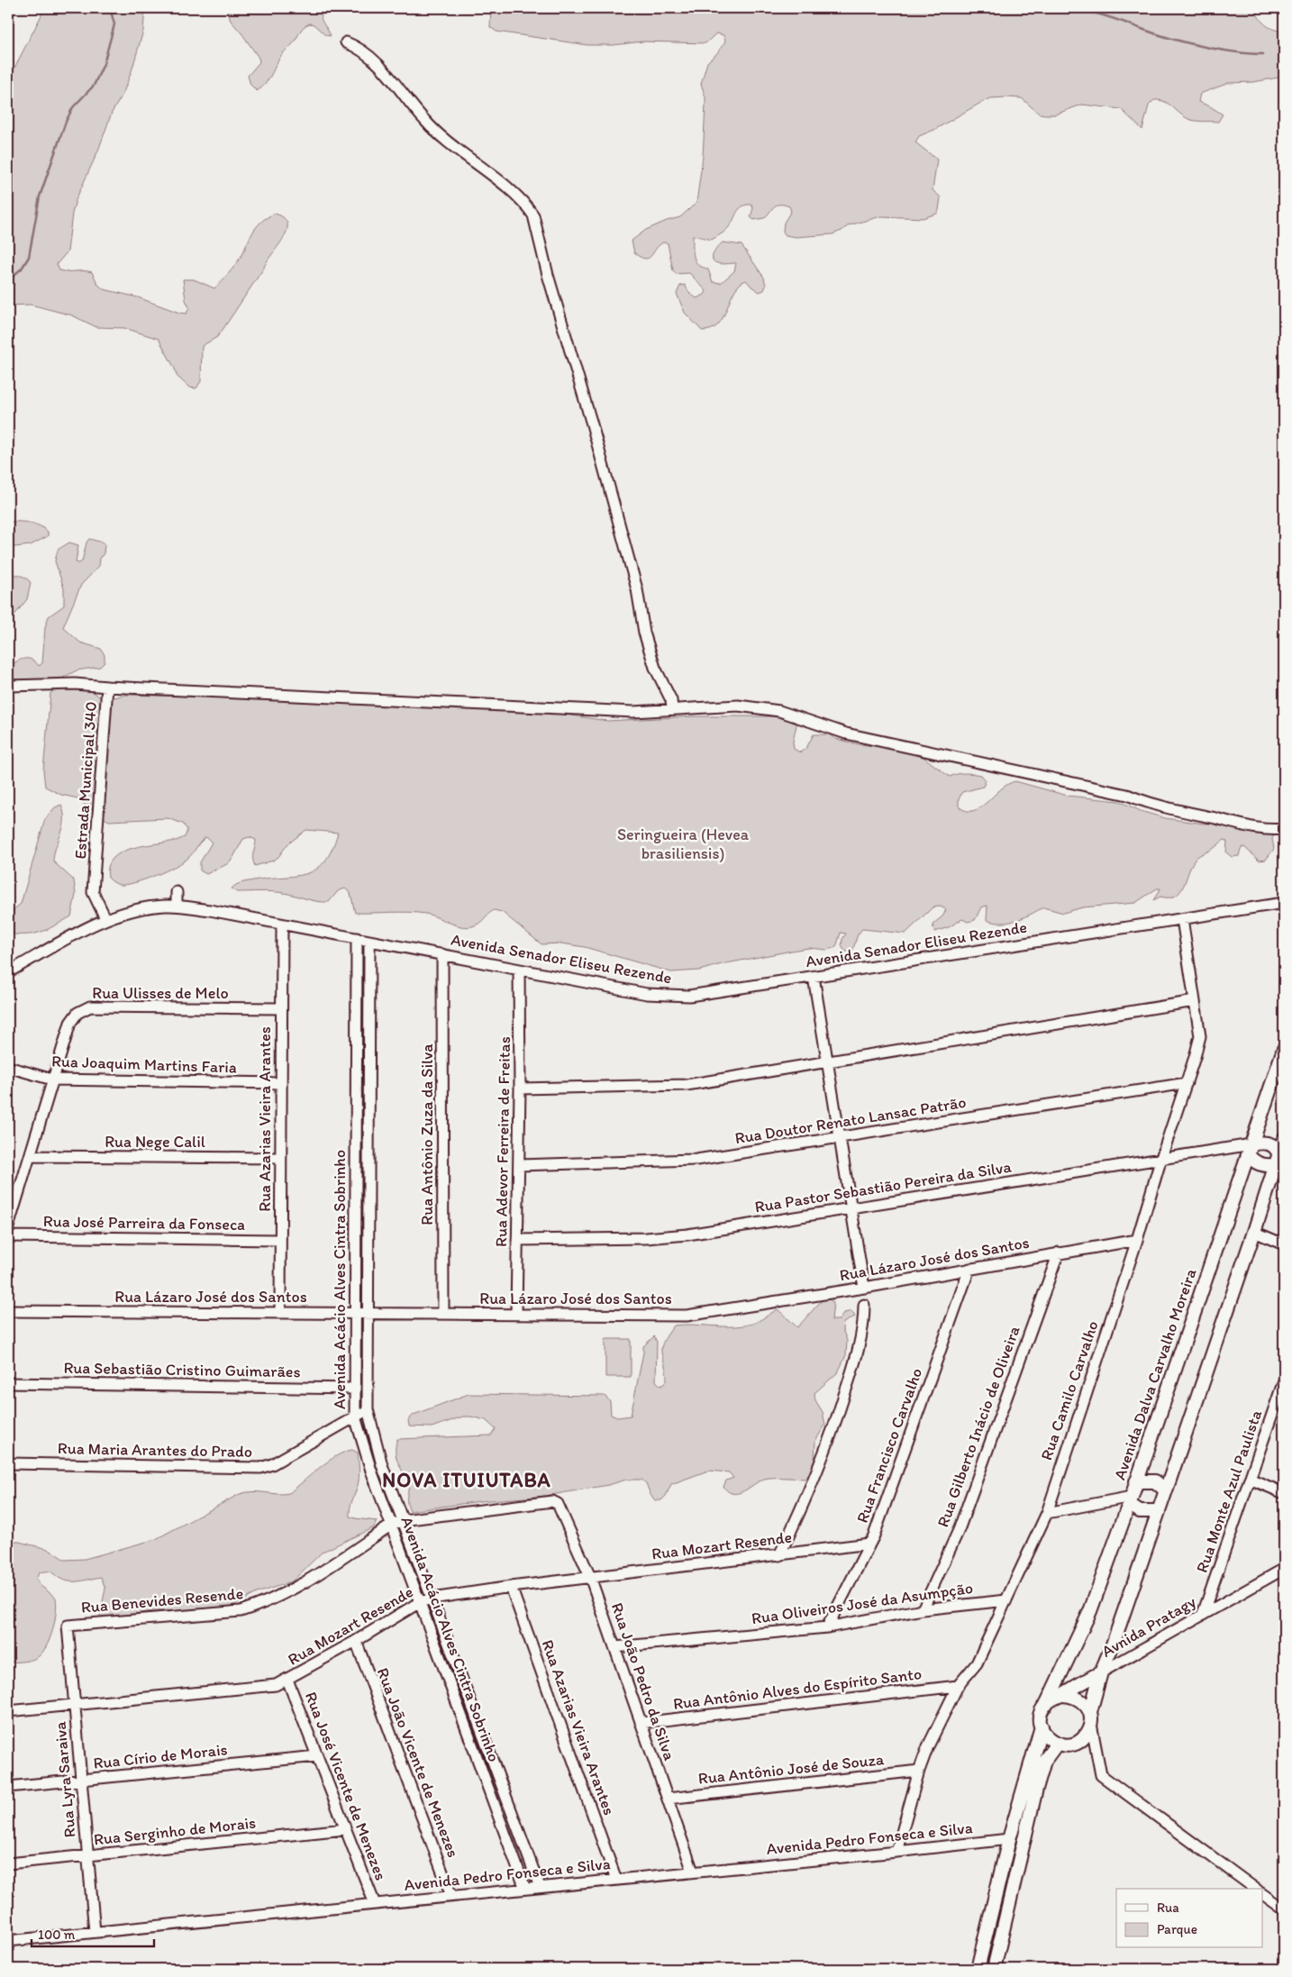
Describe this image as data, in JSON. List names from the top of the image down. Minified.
{"streets":{"street":["Estrada Municipal 340","Avenida Senador Eliseu Rezende","Rua Ulisses de Melo","Rua Joaquim Martins Faria","Rua Azarias Vieira Arantes","Rua Doutor Renato Lansac Patrão","Rua Antônio Zuza da Silva","Rua Nege Calil","Rua Adevor Ferreira de Freitas","Rua Pastor Sebastião Pereira da Silva","Rua José Parreira da Fonseca","Rua Lázaro José dos Santos","Avenida Acácio Alves Cintra Sobrinho","Rua Sebastião Cristino Guimarães","Avenida Dalva Carvalho Moreira","Rua Camilo Carvalho","Rua Gilberto Inácio de Oliveira","Rua Francisco Carvalho","Rua Maria Arantes do Prado","Rua Monte Azul Paulista","Rua Mozart Resende","Rua Benevides Resende","Rua Oliveiros José da Asumpção","Avnida Pratagy","Rua João Pedro da Silva","Rua Antônio Alves do Espírito Santo","Rua Círio de Morais","Rua João Vicente de Menezes","Rua Antônio José de Souza","Rua Lyra Saraiva","Rua José Vicente de Menezes","Rua Serginho de Morais","Avenida Pedro Fonseca e Silva"]},"crossings":[["Estrada Municipal 340","Avenida Senador Eliseu Rezende"],["Avenida Senador Eliseu Rezende","Rua Azarias Vieira Arantes"],["Avenida Senador Eliseu Rezende","Rua Antônio Zuza da Silva"],["Avenida Senador Eliseu Rezende","Rua Adevor Ferreira de Freitas"],["Avenida Senador Eliseu Rezende","Avenida Acácio Alves Cintra Sobrinho"],["Avenida Senador Eliseu Rezende","Rua Camilo Carvalho"],["Rua Ulisses de Melo","Rua Joaquim Martins Faria"],["Rua Ulisses de Melo","Rua Azarias Vieira Arantes"],["Rua Ulisses de Melo","Rua Nege Calil"],["Rua Joaquim Martins Faria","Rua Azarias Vieira Arantes"],["Rua Azarias Vieira Arantes","Rua Nege Calil"],["Rua Azarias Vieira Arantes","Rua José Parreira da Fonseca"],["Rua Azarias Vieira Arantes","Rua Lázaro José dos Santos"],["Rua Azarias Vieira Arantes","Rua Mozart Resende"],["Rua Azarias Vieira Arantes","Avenida Pedro Fonseca e Silva"],["Rua Doutor Renato Lansac Patrão","Rua Adevor Ferreira de Freitas"],["Rua Doutor Renato Lansac Patrão","Rua Camilo Carvalho"],["Rua Antônio Zuza da Silva","Rua Lázaro José dos Santos"],["Rua Adevor Ferreira de Freitas","Rua Pastor Sebastião Pereira da Silva"],["Rua Adevor Ferreira de Freitas","Rua Lázaro José dos Santos"],["Rua Pastor Sebastião Pereira da Silva","Avenida Dalva Carvalho Moreira"],["Rua Pastor Sebastião Pereira da Silva","Rua Camilo Carvalho"],["Rua Lázaro José dos Santos","Avenida Acácio Alves Cintra Sobrinho"],["Rua Lázaro José dos Santos","Rua Camilo Carvalho"],["Rua Lázaro José dos Santos","Rua Gilberto Inácio de Oliveira"],["Rua Lázaro José dos Santos","Rua Francisco Carvalho"],["Avenida Acácio Alves Cintra Sobrinho","Rua Sebastião Cristino Guimarães"],["Avenida Acácio Alves Cintra Sobrinho","Rua Maria Arantes do Prado"],["Avenida Acácio Alves Cintra Sobrinho","Rua Mozart Resende"],["Avenida Acácio Alves Cintra Sobrinho","Rua Benevides Resende"],["Avenida Acácio Alves Cintra Sobrinho","Avenida Pedro Fonseca e Silva"],["Rua Camilo Carvalho","Rua Oliveiros José da Asumpção"],["Rua Camilo Carvalho","Rua Antônio Alves do Espírito Santo"],["Rua Camilo Carvalho","Rua Antônio José de Souza"],["Rua Camilo Carvalho","Avenida Pedro Fonseca e Silva"],["Rua Gilberto Inácio de Oliveira","Rua Oliveiros José da Asumpção"],["Rua Francisco Carvalho","Rua Mozart Resende"],["Rua Francisco Carvalho","Rua Oliveiros José da Asumpção"],["Rua Monte Azul Paulista","Avnida Pratagy"],["Rua Mozart Resende","Rua João Pedro da Silva"],["Rua Mozart Resende","Rua João Vicente de Menezes"],["Rua Mozart Resende","Rua Lyra Saraiva"],["Rua Mozart Resende","Rua José Vicente de Menezes"],["Rua Benevides Resende","Rua João Pedro da Silva"],["Rua Benevides Resende","Rua Lyra Saraiva"],["Rua Oliveiros José da Asumpção","Rua João Pedro da Silva"],["Rua João Pedro da Silva","Rua Antônio Alves do Espírito Santo"],["Rua João Pedro da Silva","Rua Antônio José de Souza"],["Rua João Pedro da Silva","Avenida Pedro Fonseca e Silva"],["Rua Círio de Morais","Rua Lyra Saraiva"],["Rua Círio de Morais","Rua José Vicente de Menezes"],["Rua João Vicente de Menezes","Avenida Pedro Fonseca e Silva"],["Rua Lyra Saraiva","Rua Serginho de Morais"],["Rua Lyra Saraiva","Avenida Pedro Fonseca e Silva"],["Rua José Vicente de Menezes","Rua Serginho de Morais"],["Rua José Vicente de Menezes","Avenida Pedro Fonseca e Silva"]],"districts":["NOVA ITUIUTABA"],"parks":["Seringueira (Hevea brasiliensis)"],"legend":["Rua","Parque"],"scale_bar":"100 m"}
